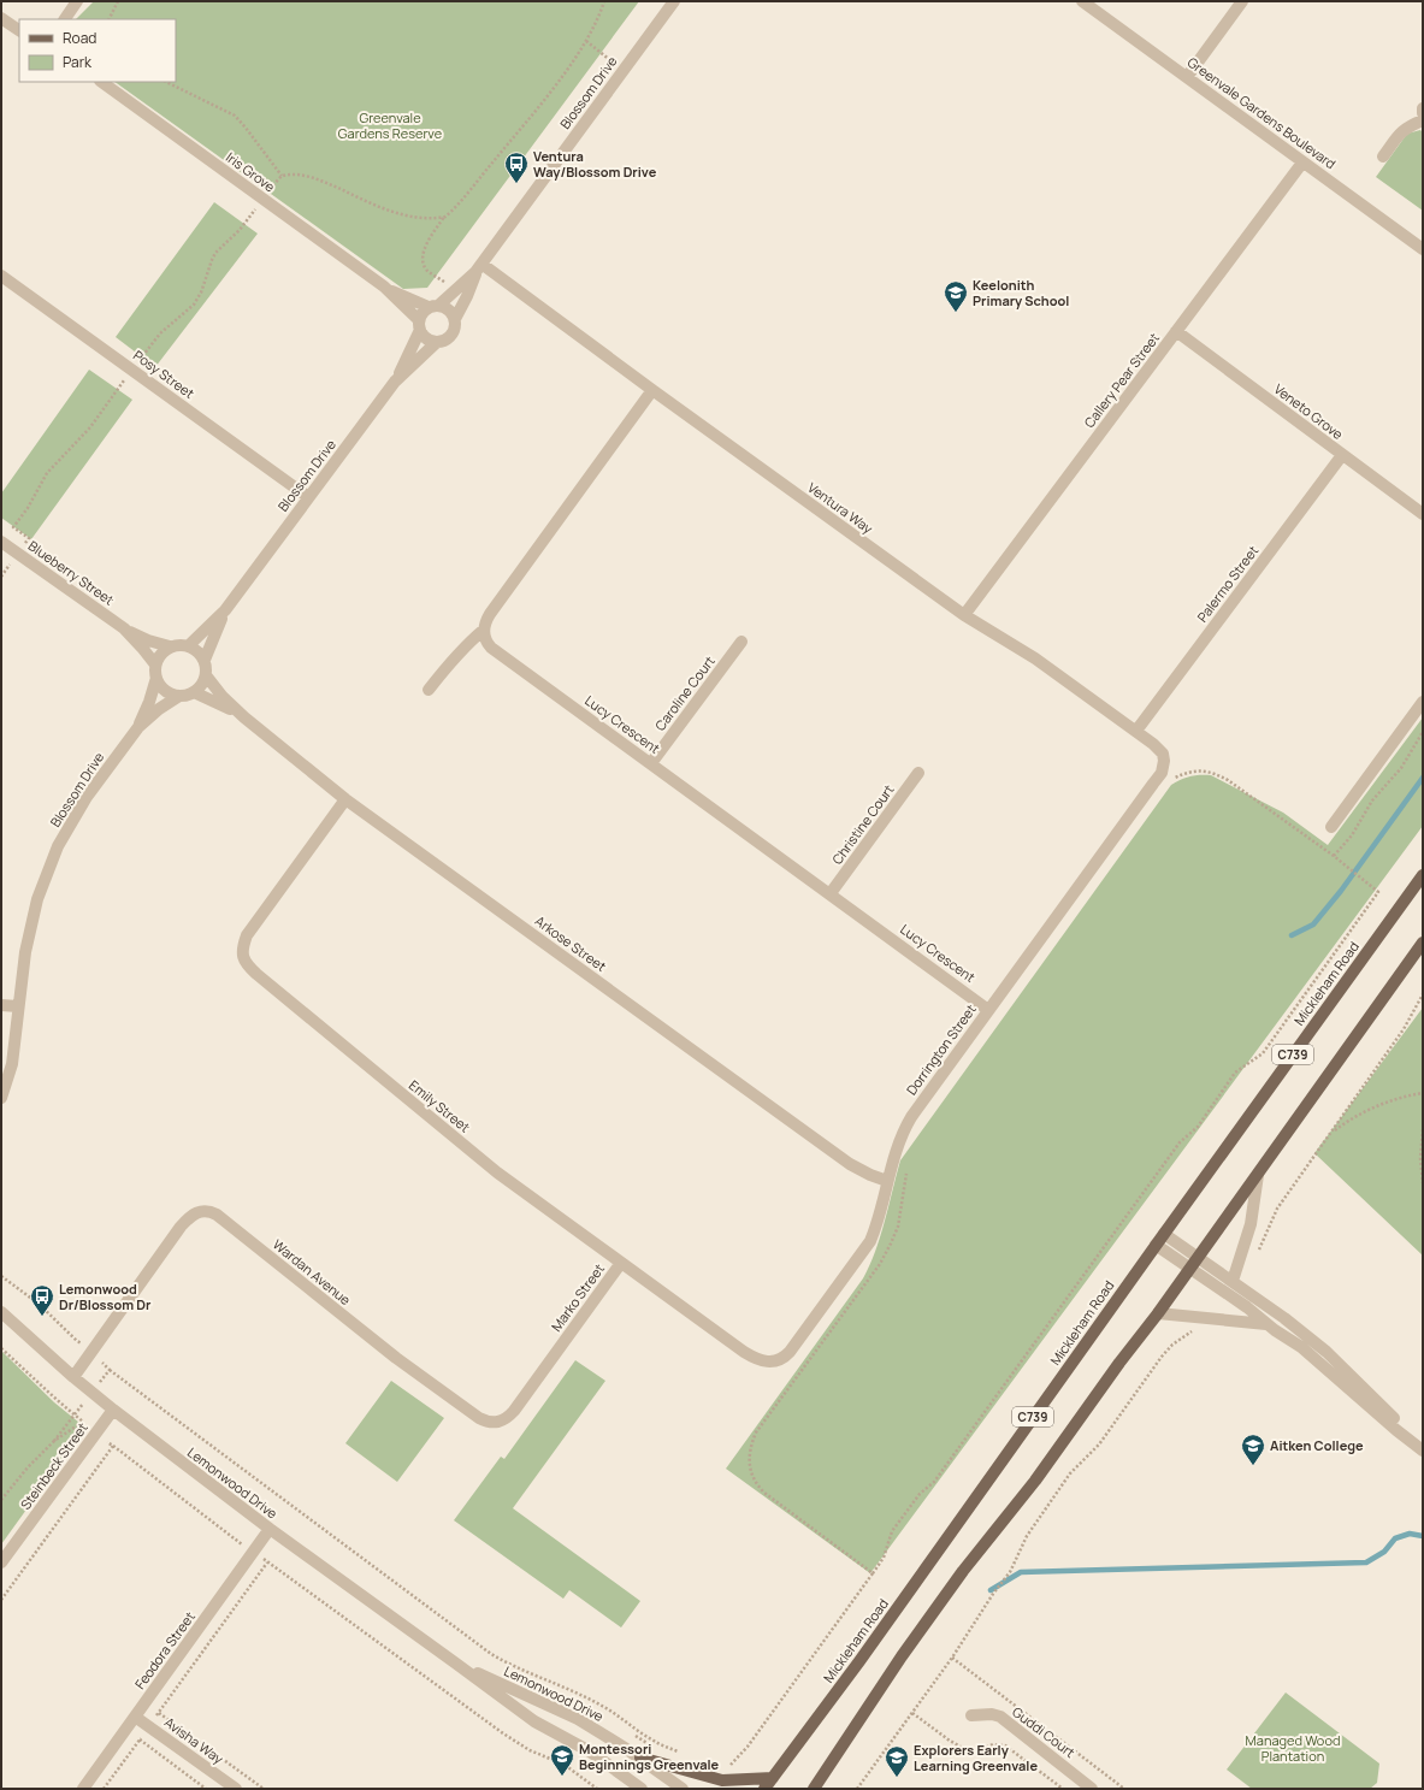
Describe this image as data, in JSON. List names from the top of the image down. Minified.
{"streets":{"main road":["Mickleham Road","C739"],"street":["Blossom Drive","Greenvale Gardens Boulevard","Iris Grove","Posy Street","Callery Pear Street","Veneto Grove","Ventura Way","Blueberry Street","Palermo Street","Caroline Court","Lucy Crescent","Christine Court","Arkose Street","Dorrington Street","Emily Street","Wardan Avenue","Marko Street","Steinbeck Street","Lemonwood Drive","Feodora Street","Guddi Court","Avisha Way"]},"crossings":[["Blossom Drive","Iris Grove"],["Blossom Drive","Posy Street"],["Blossom Drive","Ventura Way"],["Blossom Drive","Blueberry Street"],["Blossom Drive","Arkose Street"],["Greenvale Gardens Boulevard","Callery Pear Street"],["Callery Pear Street","Veneto Grove"],["Callery Pear Street","Ventura Way"],["Veneto Grove","Palermo Street"],["Ventura Way","Palermo Street"],["Ventura Way","Dorrington Street"],["Blueberry Street","Arkose Street"],["Caroline Court","Lucy Crescent"],["Lucy Crescent","Christine Court"],["Lucy Crescent","Dorrington Street"],["Arkose Street","Dorrington Street"],["Arkose Street","Emily Street"],["Dorrington Street","Emily Street"],["Emily Street","Marko Street"],["Wardan Avenue","Marko Street"],["Wardan Avenue","Lemonwood Drive"],["Steinbeck Street","Lemonwood Drive"],["Lemonwood Drive","Feodora Street"],["Feodora Street","Avisha Way"]],"parks":["Greenvale Gardens Reserve","Managed Wood Plantation"],"places":{"bus stop":["Ventura Way/Blossom Drive","Lemonwood Dr/Blossom Dr"],"school or university":["Keelonith Primary School","Aitken College","Montessori Beginnings Greenvale","Explorers Early Learning Greenvale"]},"legend":["Road","Park"]}
